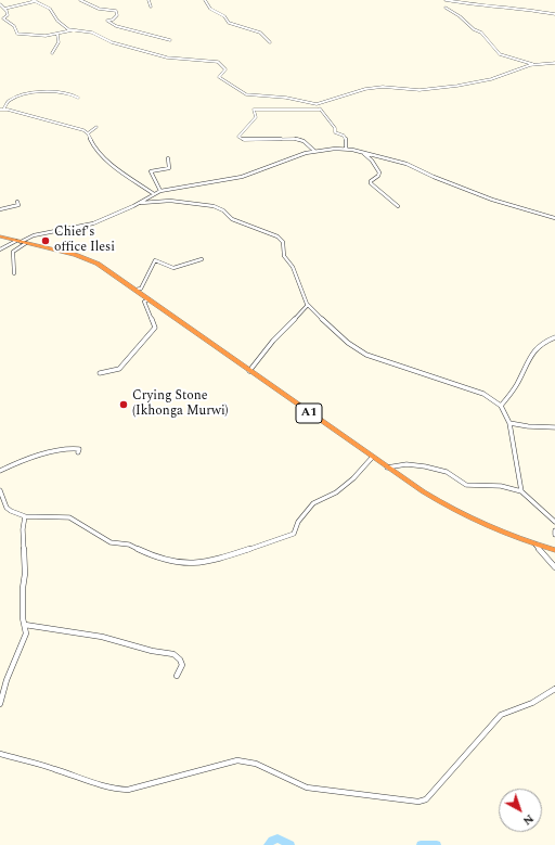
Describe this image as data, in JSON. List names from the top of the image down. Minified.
{"streets":{"highway":["A1"]},"places":["Chief's office Ilesi","Crying Stone (Ikhonga Murwi)"],"north":"bottom right"}
